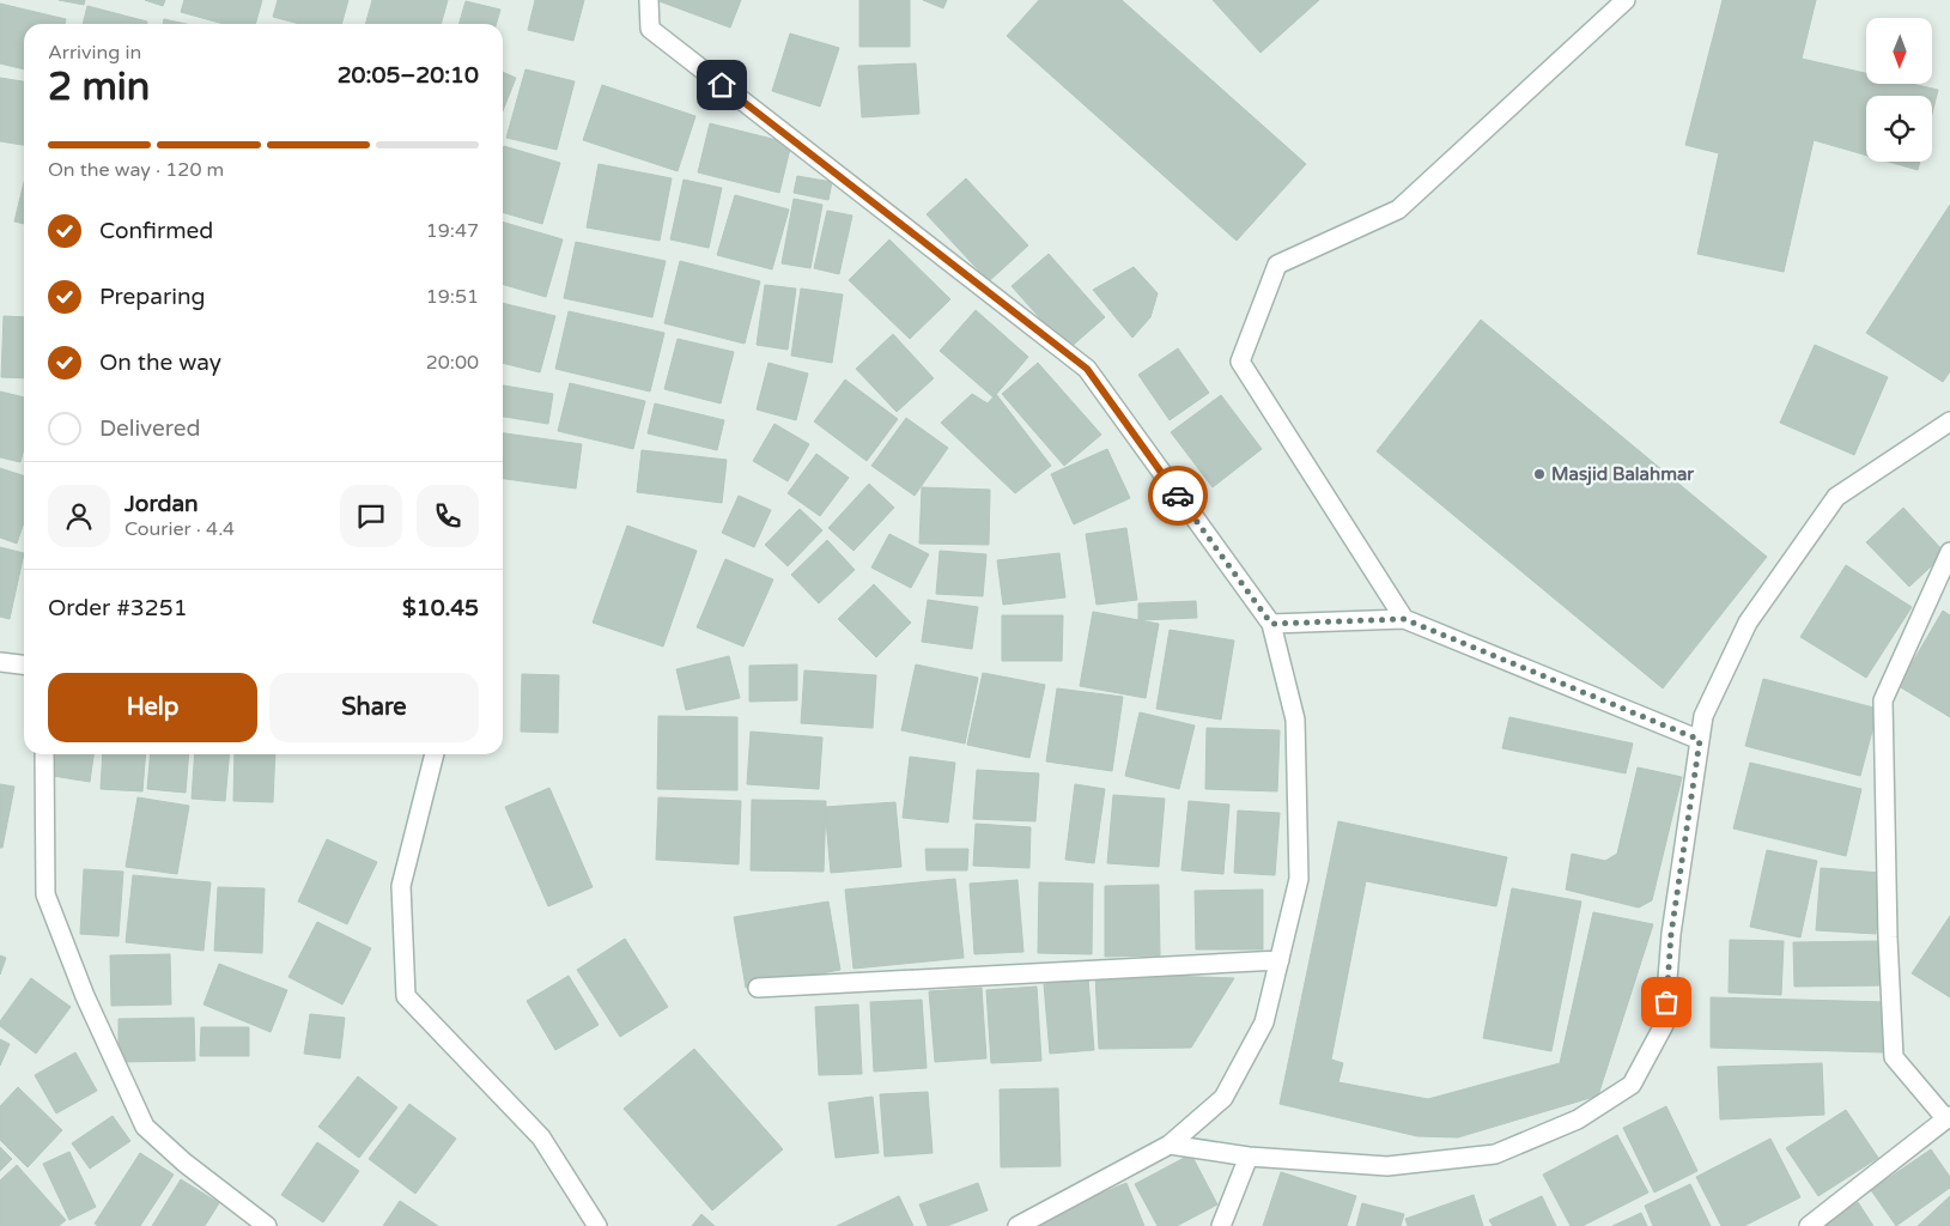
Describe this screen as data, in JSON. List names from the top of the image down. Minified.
{"places":["Masjid Balahmar"],"north":"bottom","page":{"heading":["2 min","Arriving in","20:05–20:10"],"panel":["Jordan","Courier · 4.4","Order #3251","$10.45"],"bar":"On the way · 120 m","list":[["Confirmed","19:47"],["Preparing","19:51"],["On the way","20:00"],"Delivered"],"buttons":["Help","Share"]}}
